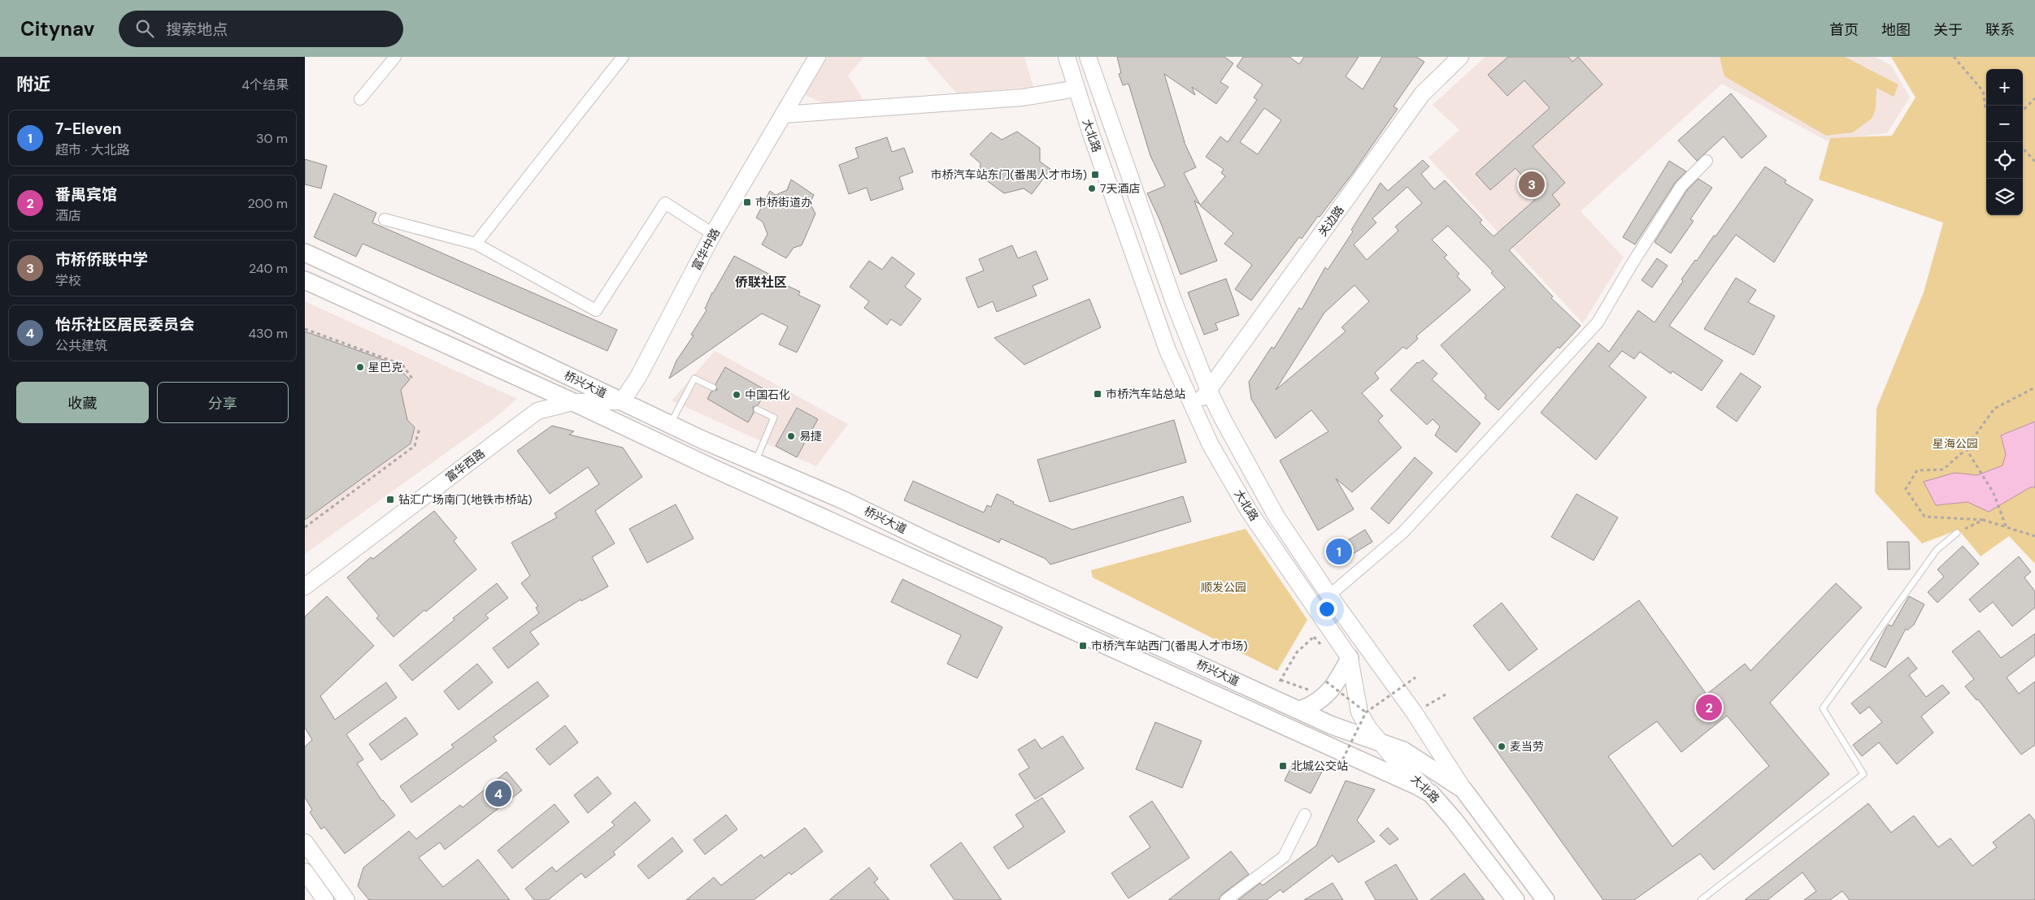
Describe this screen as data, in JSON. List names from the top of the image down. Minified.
{"streets":{"main road":["大北路","关边路","富华中路","桥兴大道","富华西路"]},"crossings":[["大北路","关边路"],["大北路","桥兴大道"],["富华中路","桥兴大道"],["桥兴大道","富华西路"]],"districts":["侨联社区"],"parks":["星海公园","顺发公园"],"places":{"transit":["市桥汽车站东门(番禺人才市场)","市桥街道办","市桥汽车站总站","钻汇广场南门(地铁市桥站)","市桥汽车站西门(番禺人才市场)","北城公交站"],"other":["7天酒店","星巴克","中国石化","易捷","麦当劳"]},"page":{"header":"Citynav","search":"搜索地点","nav":["首页","地图","关于","联系"],"heading":["附近","4个结果"],"map_buttons":["+","−"],"list":[{"mark":"1","name":"7-Eleven","note":"超市 · 大北路","value":"30 m"},{"mark":"2","name":"番禺宾馆","note":"酒店","value":"200 m"},{"mark":"3","name":"市桥侨联中学","note":"学校","value":"240 m"},{"mark":"4","name":"怡乐社区居民委员会","note":"公共建筑","value":"430 m"}],"pins":["3","1","2","4"],"buttons":["收藏","分享"]}}
